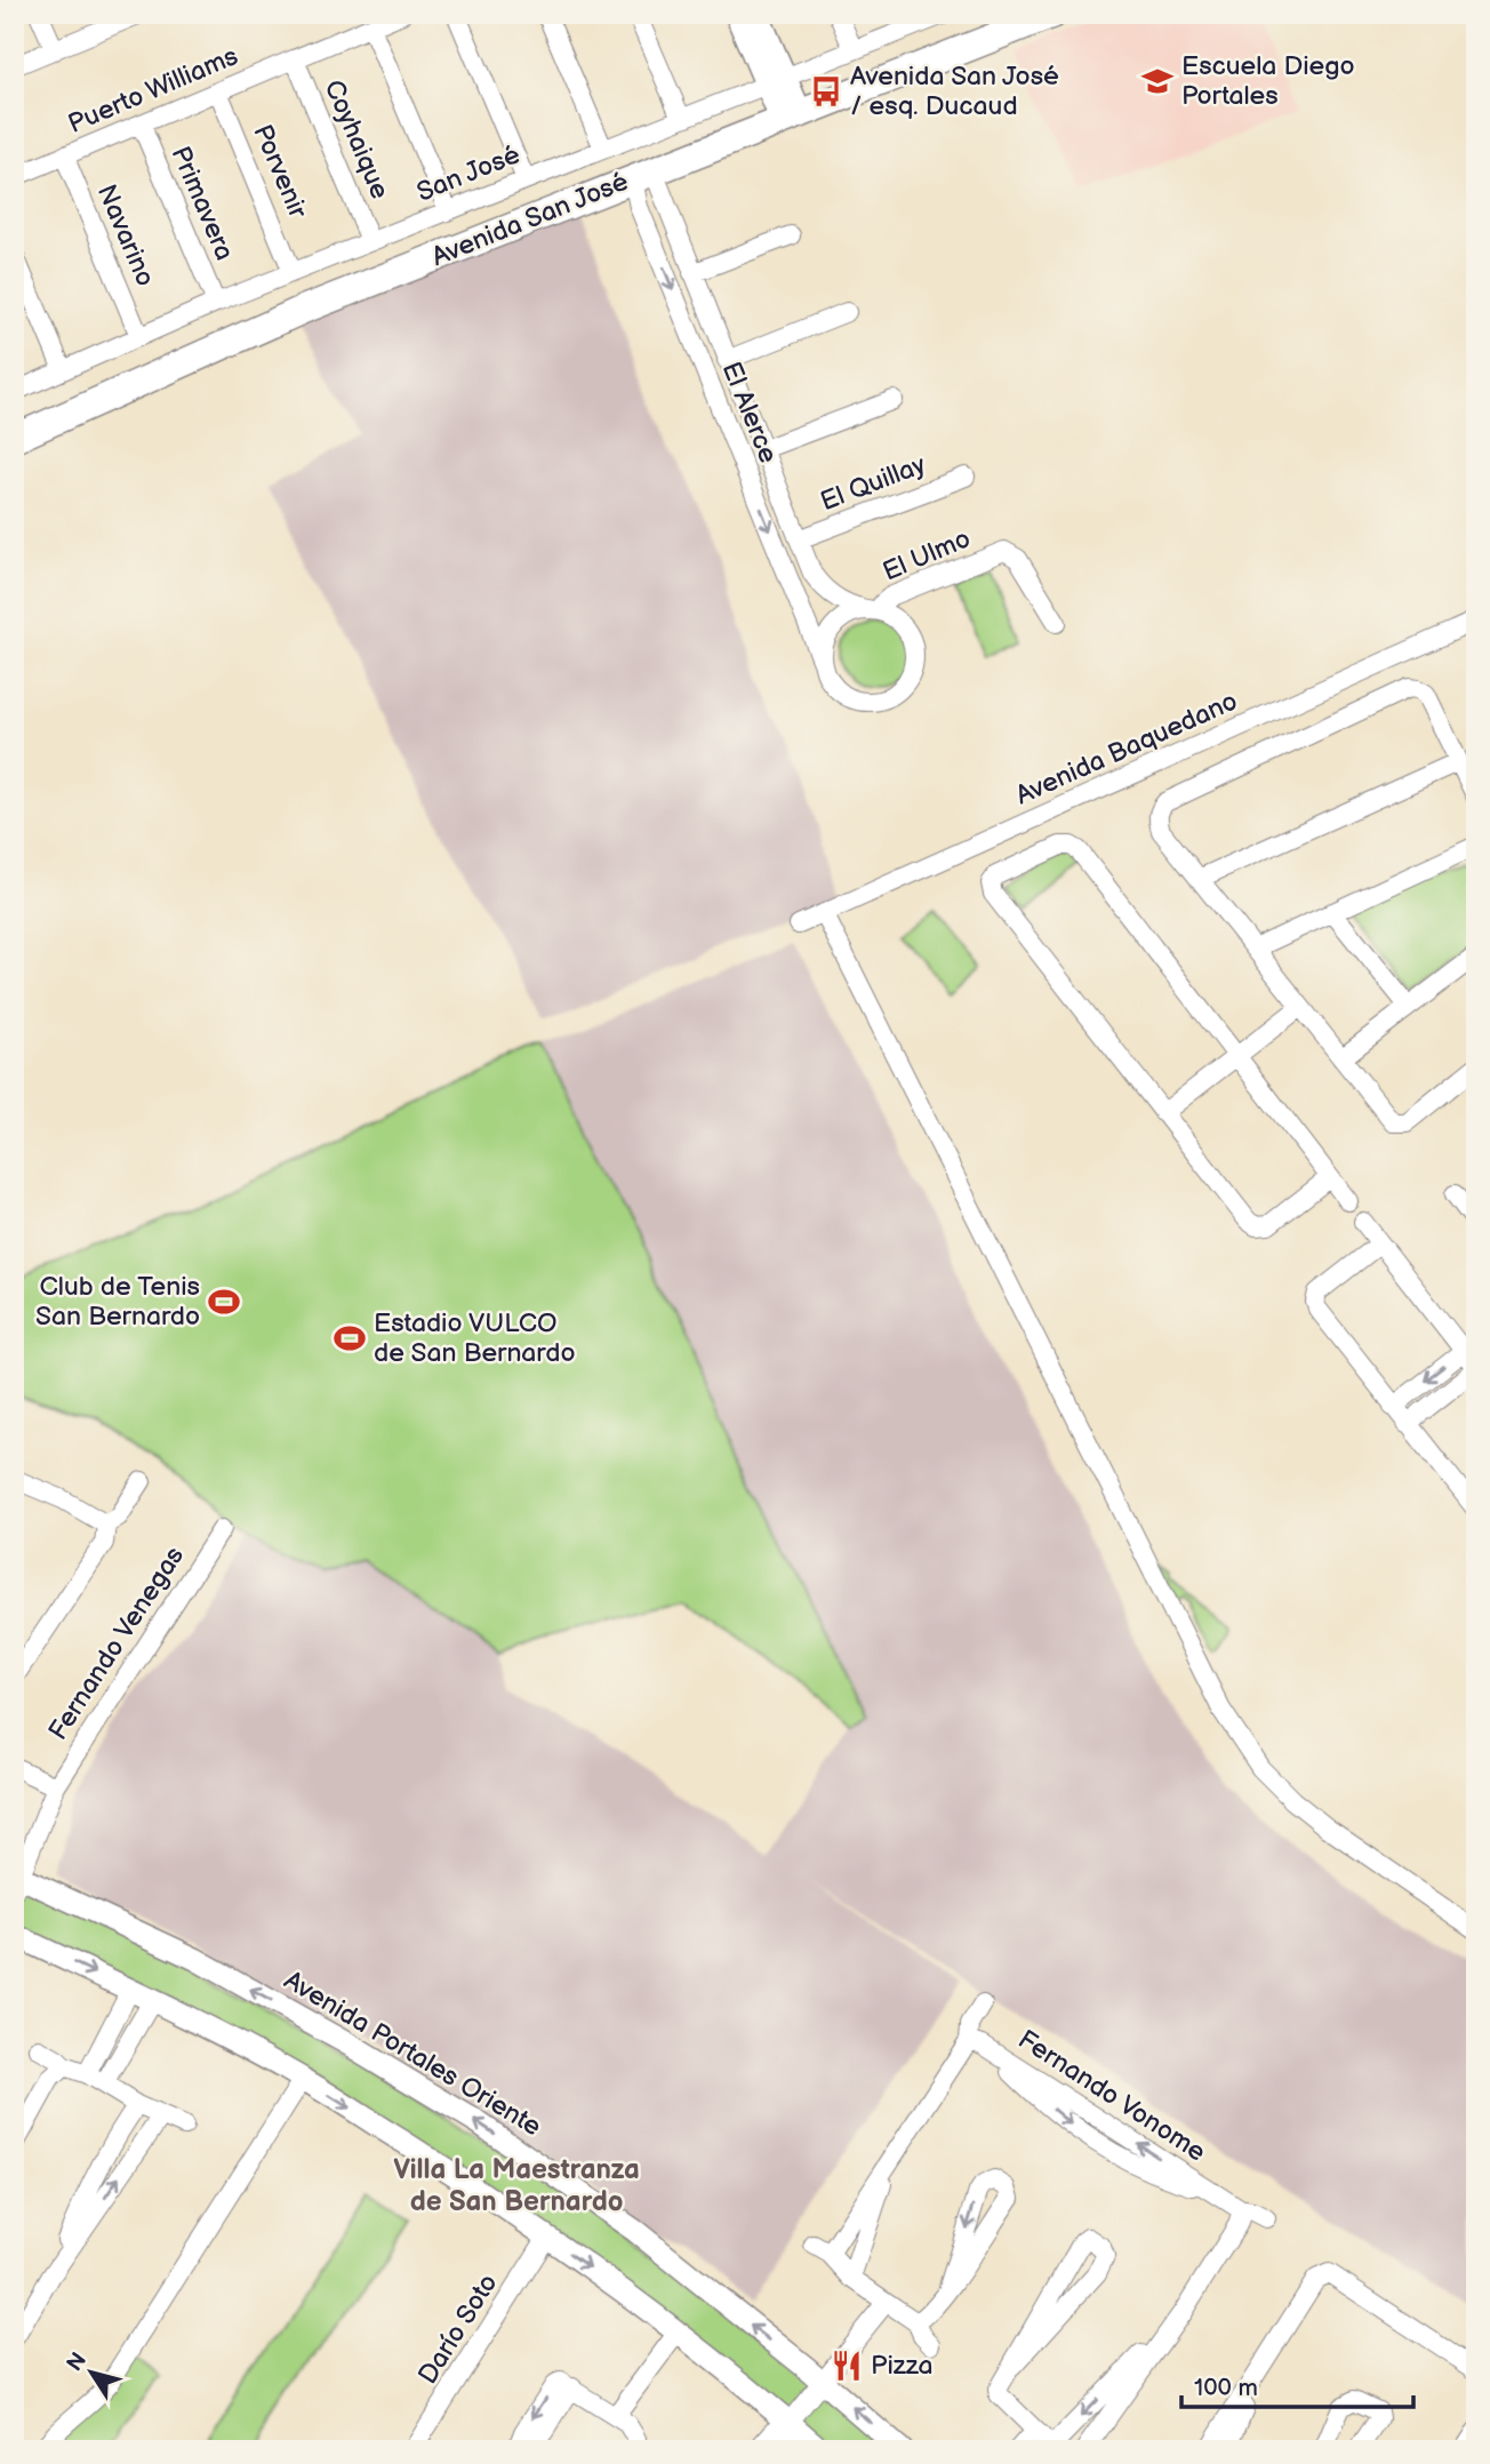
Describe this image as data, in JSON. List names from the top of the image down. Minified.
{"streets":{"main road":["Avenida San José"],"street":["Puerto Williams","Coyhaique","Porvenir","San José","Primavera","Navarino","El Alerce","El Quillay","El Ulmo","Avenida Baquedano","Fernando Venegas","Avenida Portales Oriente","Fernando Vonome","Darío Soto"]},"crossings":[["Puerto Williams","Coyhaique"],["Puerto Williams","Porvenir"],["Puerto Williams","Primavera"],["Puerto Williams","Navarino"],["Coyhaique","San José"],["Porvenir","San José"],["San José","Primavera"],["San José","Navarino"],["Avenida San José","El Alerce"],["El Alerce","El Quillay"],["El Alerce","El Ulmo"],["Fernando Venegas","Avenida Portales Oriente"]],"districts":["Villa La Maestranza de San Bernardo"],"places":{"school or university":["Escuela Diego Portales"],"bus stop":["Avenida San José / esq. Ducaud"],"sports":["Club de Tenis San Bernardo","Estadio VULCO de San Bernardo"],"restaurant":["Pizza"]},"scale_bar":"100 m","north":"top left"}
